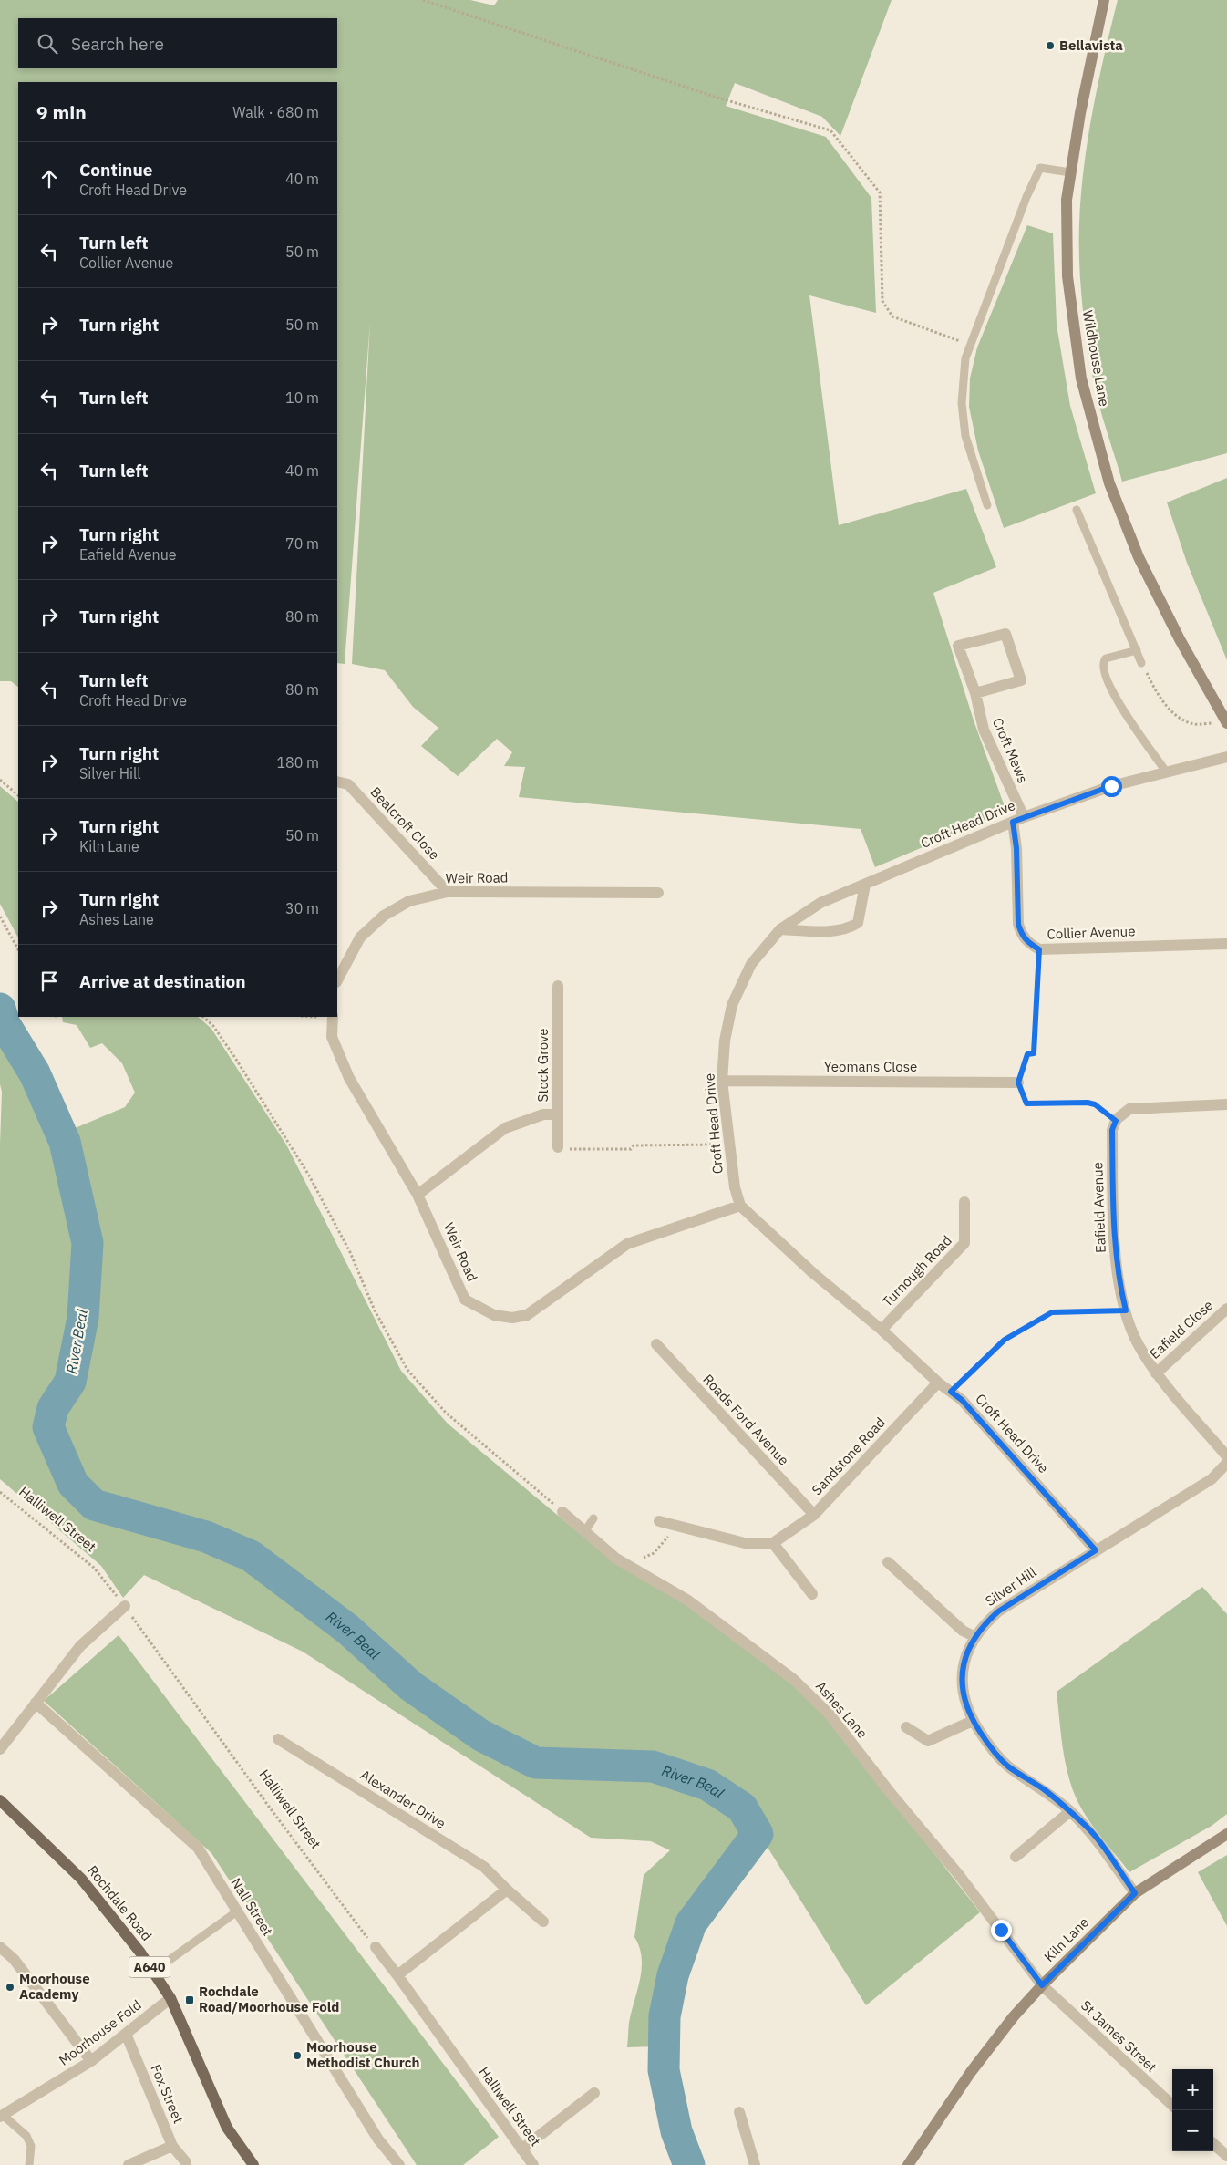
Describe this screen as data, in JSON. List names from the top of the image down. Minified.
{"streets":{"main road":["Wildhouse Lane","Rochdale Road","Kiln Lane","A640"],"street":["Croft Mews","Bealcroft Close","Croft Head Drive","Weir Road","Collier Avenue","Stock Grove","Yeomans Close","Eafield Avenue","Turnough Road","Eafield Close","Roads Ford Avenue","Sandstone Road","Halliwell Street","Silver Hill","Ashes Lane","Alexander Drive","Nall Street","Moorhouse Fold","St James Street","Fox Street"]},"crossings":[["Croft Mews","Croft Head Drive"],["Croft Mews","Collier Avenue"],["Bealcroft Close","Weir Road"],["Croft Head Drive","Weir Road"],["Croft Head Drive","Collier Avenue"],["Croft Head Drive","Yeomans Close"],["Croft Head Drive","Turnough Road"],["Croft Head Drive","Sandstone Road"],["Croft Head Drive","Silver Hill"],["Weir Road","Stock Grove"],["Eafield Avenue","Eafield Close"],["Roads Ford Avenue","Sandstone Road"],["Silver Hill","Kiln Lane"],["Ashes Lane","Kiln Lane"],["Ashes Lane","St James Street"],["Rochdale Road","Moorhouse Fold"],["Kiln Lane","St James Street"],["Moorhouse Fold","Fox Street"]],"water":["River Beal"],"places":{"other":["Bellavista","Moorhouse Academy","Moorhouse Methodist Church"],"transit":["Rochdale Road/Moorhouse Fold"]},"page":{"search":"Search here","heading":["9 min","Walk · 680 m"],"list":[["Continue","Croft Head Drive","40 m"],["Turn left","Collier Avenue","50 m"],["Turn right","50 m"],["Turn left","10 m"],["Turn left","40 m"],["Turn right","Eafield Avenue","70 m"],["Turn right","80 m"],["Turn left","Croft Head Drive","80 m"],["Turn right","Silver Hill","180 m"],["Turn right","Kiln Lane","50 m"],["Turn right","Ashes Lane","30 m"],"Arrive at destination"],"map_buttons":["+","−"]}}
